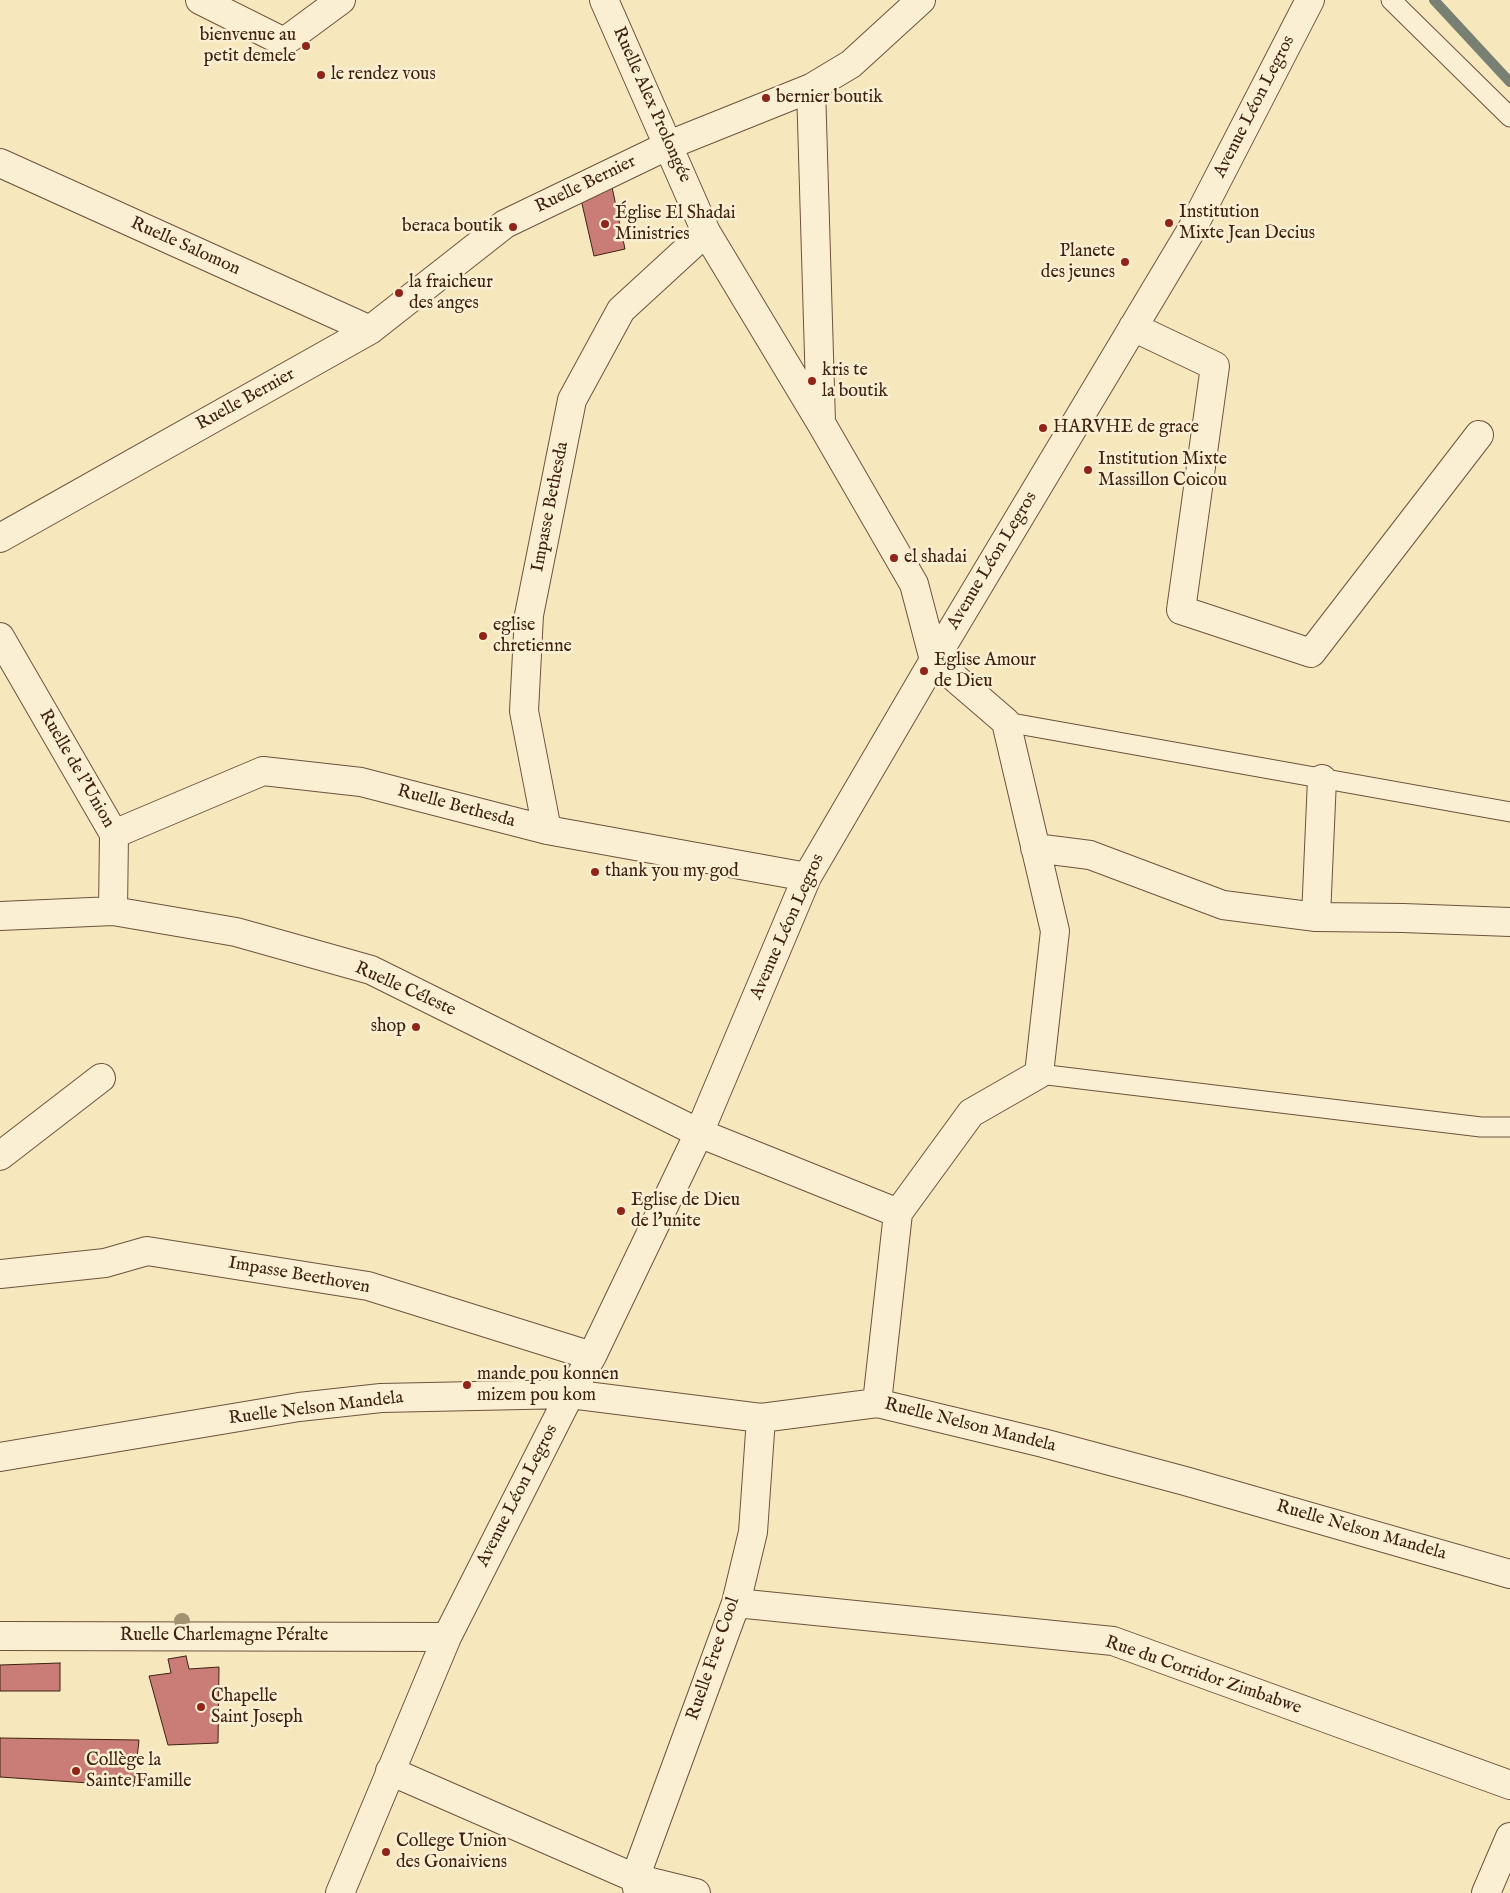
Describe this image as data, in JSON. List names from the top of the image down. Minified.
{"streets":{"street":["Ruelle Alex Prolongée","Avenue Léon Legros","Ruelle Bernier","Ruelle Salomon","Impasse Bethesda","Ruelle de l'Union","Ruelle Bethesda","Ruelle Céleste","Impasse Beethoven","Ruelle Nelson Mandela","Ruelle Charlemagne Péralte","Ruelle Free Cool","Rue du Corridor Zimbabwe"]},"crossings":[["Ruelle Alex Prolongée","Avenue Léon Legros"],["Ruelle Alex Prolongée","Ruelle Bernier"],["Ruelle Alex Prolongée","Impasse Bethesda"],["Avenue Léon Legros","Ruelle Bethesda"],["Avenue Léon Legros","Ruelle Céleste"],["Avenue Léon Legros","Impasse Beethoven"],["Avenue Léon Legros","Ruelle Nelson Mandela"],["Avenue Léon Legros","Ruelle Charlemagne Péralte"],["Ruelle Bernier","Ruelle Salomon"],["Impasse Bethesda","Ruelle Bethesda"],["Ruelle de l'Union","Ruelle Bethesda"],["Ruelle de l'Union","Ruelle Céleste"],["Ruelle Nelson Mandela","Ruelle Free Cool"],["Ruelle Free Cool","Rue du Corridor Zimbabwe"]],"places":["bienvenue au petit demele","le rendez vous","bernier boutik","Institution Mixte Jean Decius","Église El Shadai Ministries","beraca boutik","Planete des jeunes","la fraicheur des anges","kris te la boutik","HARVHE de grace","Institution Mixte Massillon Coicou","el shadai","eglise chretienne","Eglise Amour de Dieu","thank you my god","shop","Eglise de Dieu de l'unite","mande pou konnen mizem pou kom","Chapelle Saint Joseph","Collège la Sainte Famille","College Union des Gonaiviens"]}
